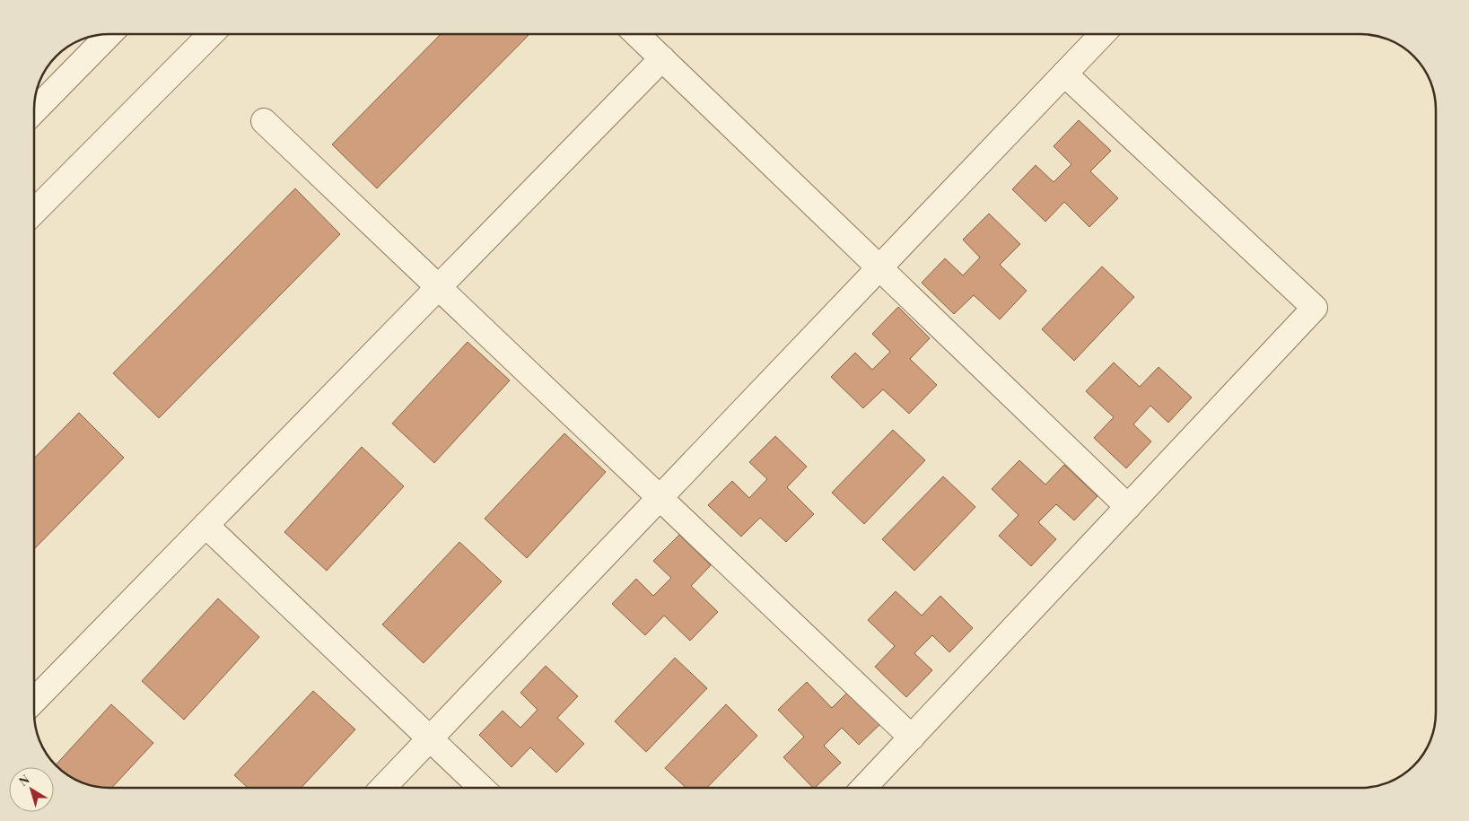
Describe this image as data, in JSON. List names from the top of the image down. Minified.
{"north":"top left"}
